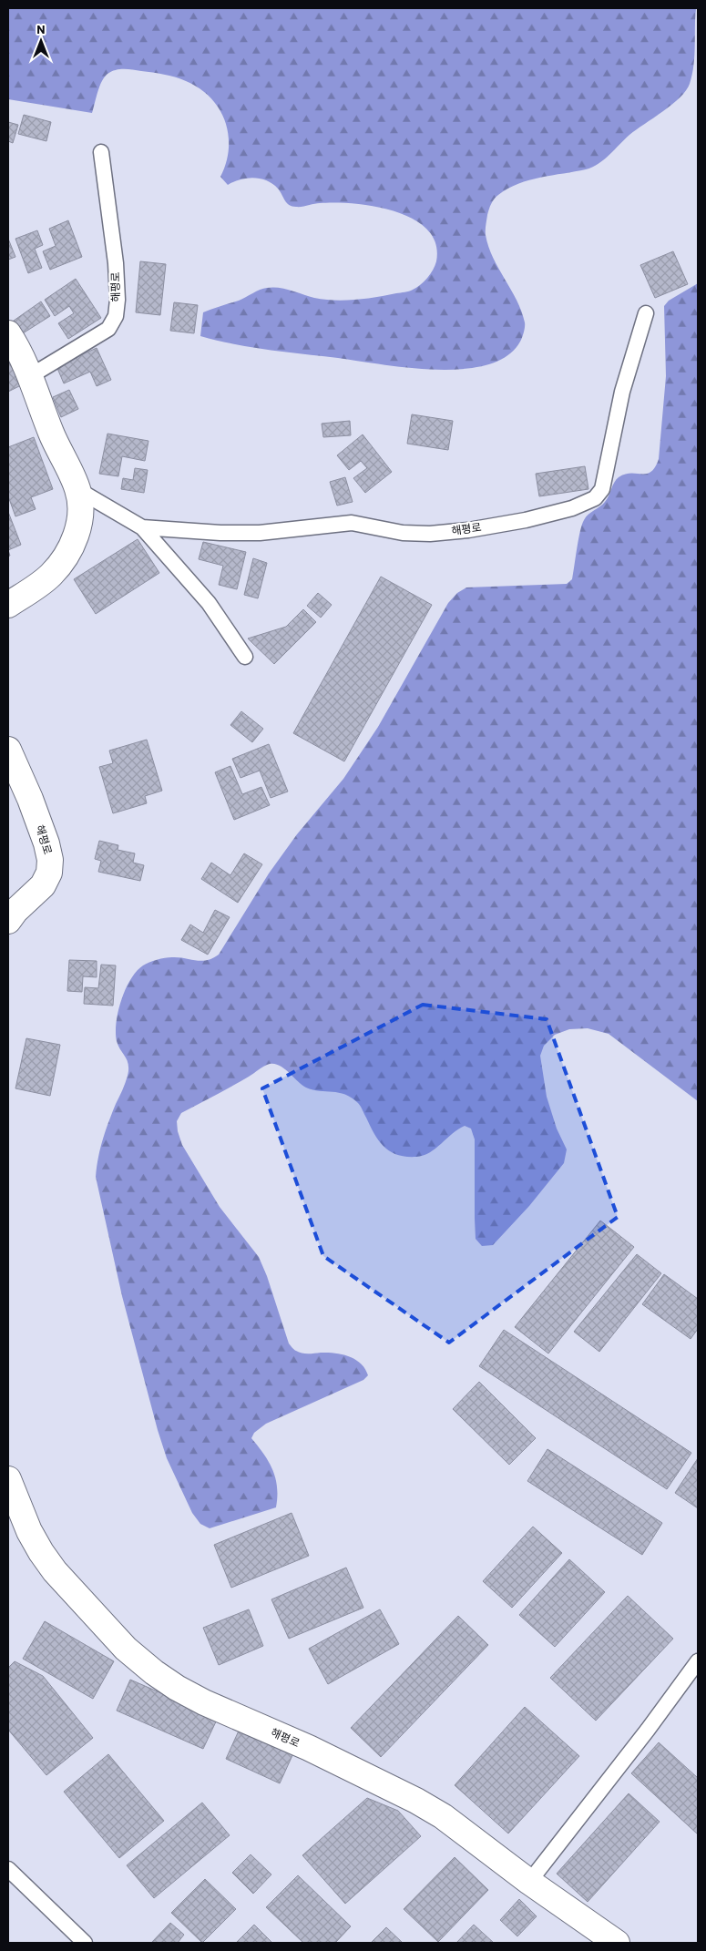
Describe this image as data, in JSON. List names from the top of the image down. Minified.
{"streets":{"street":["해평로"]},"north":"top"}
